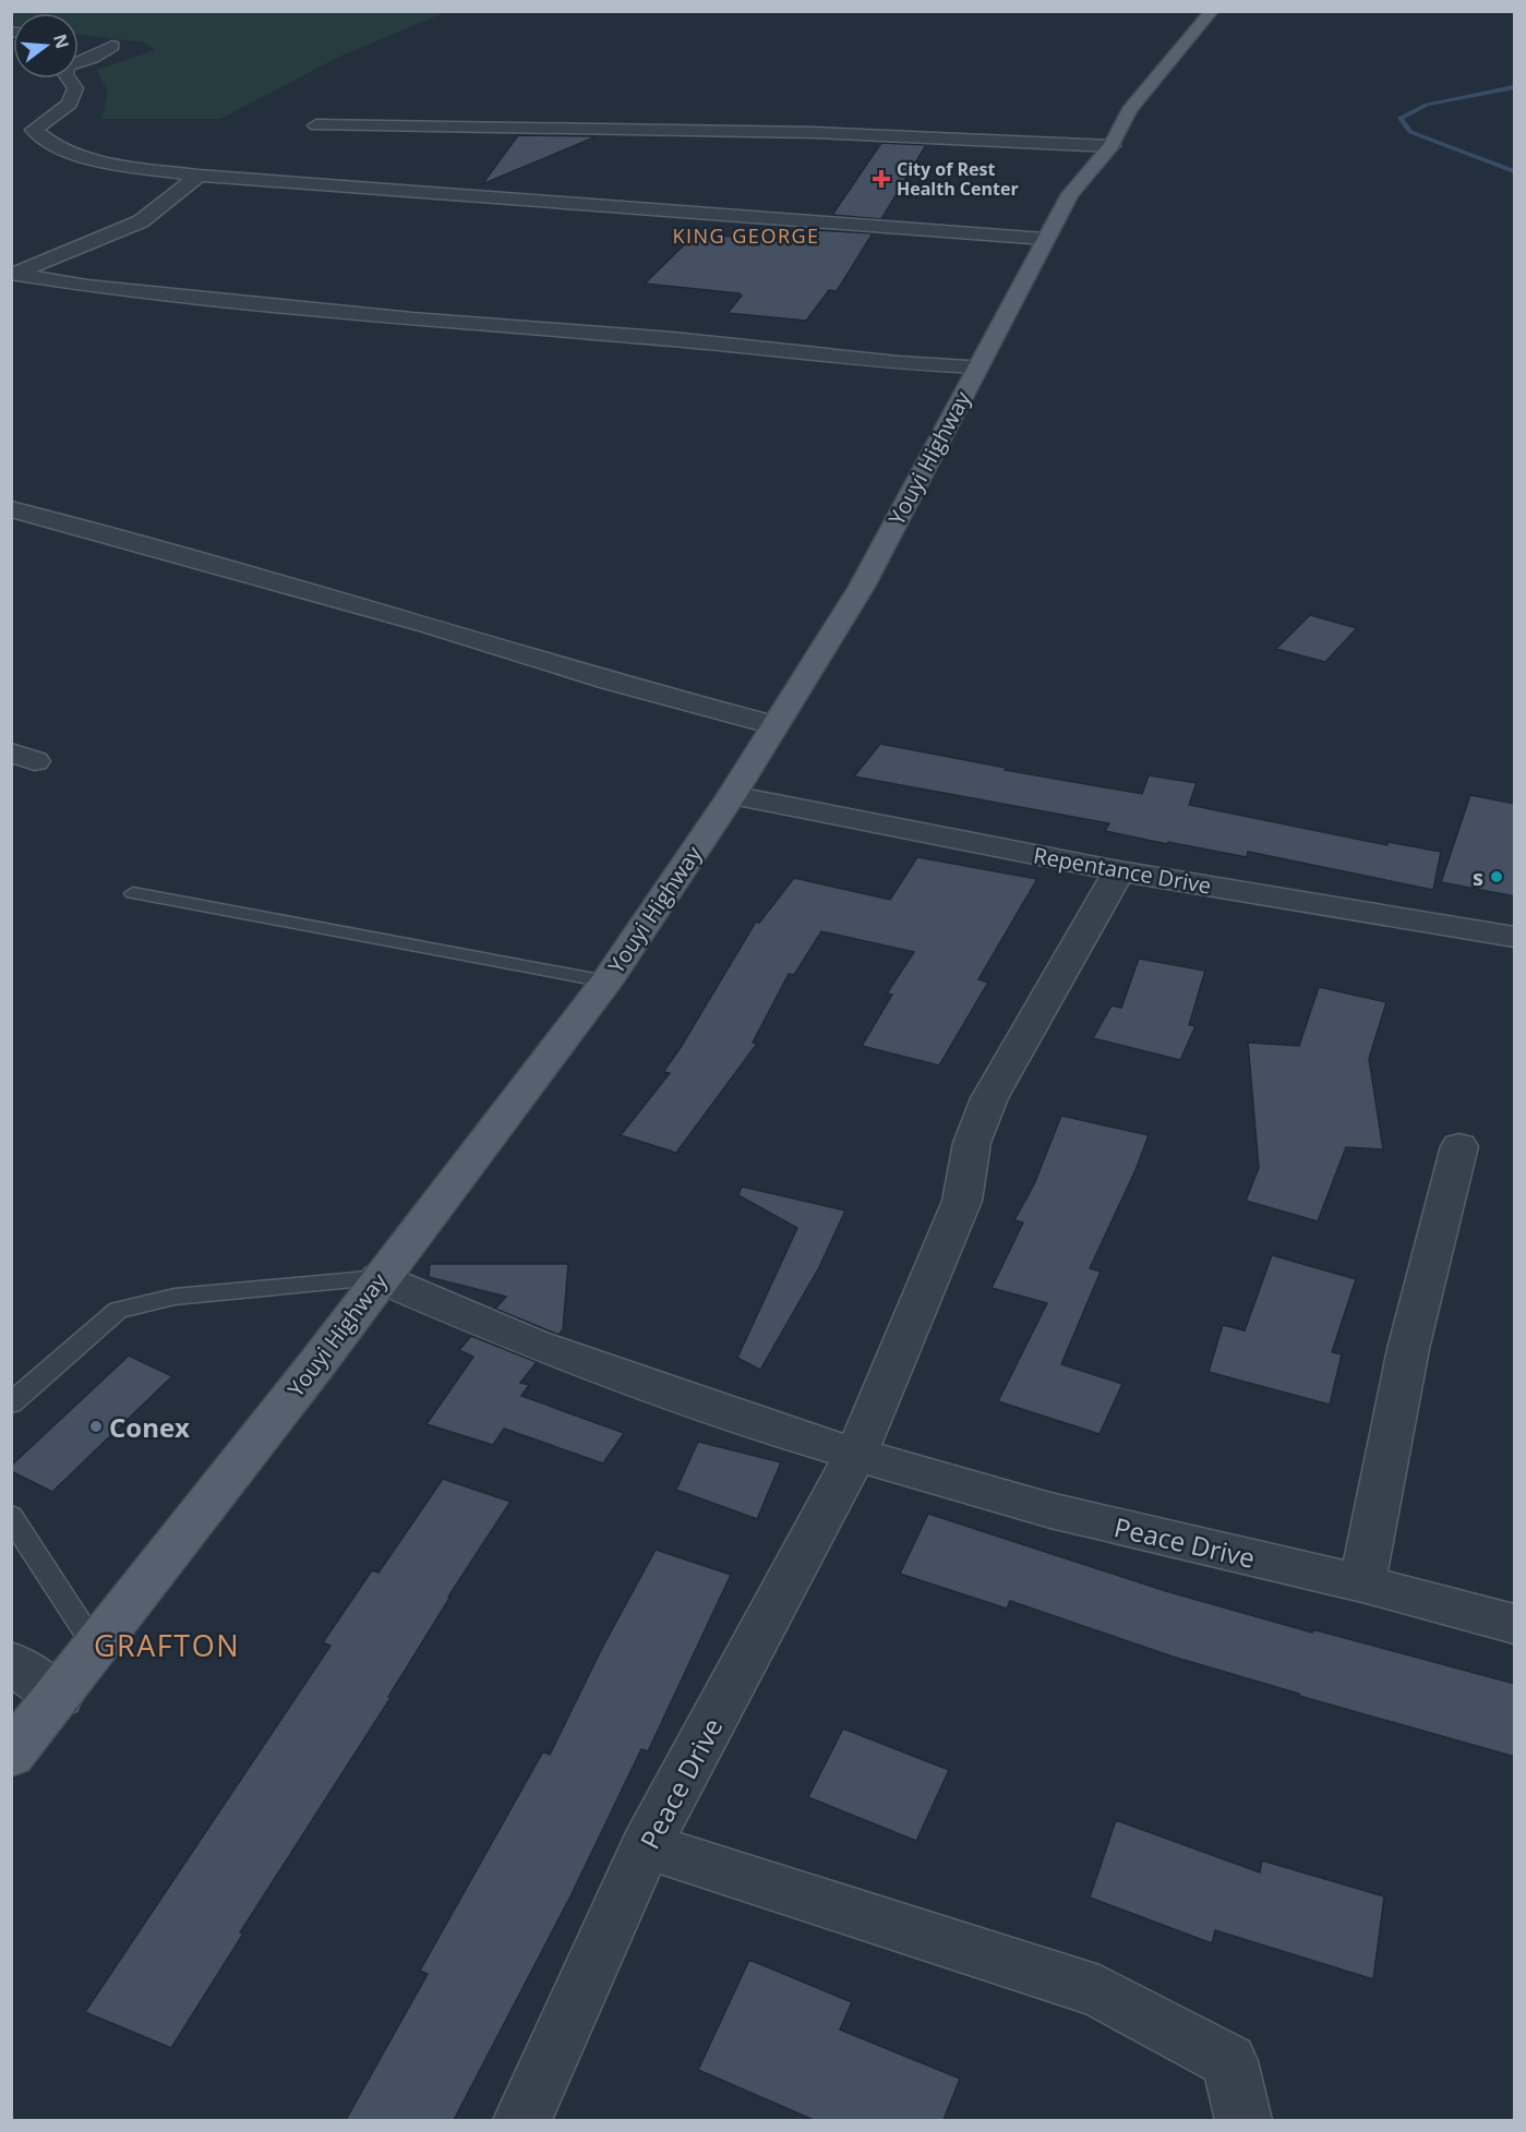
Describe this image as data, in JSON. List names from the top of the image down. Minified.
{"streets":{"main road":["Youyi Highway"],"street":["Repentance Drive","Peace Drive"]},"crossings":[["Youyi Highway","Repentance Drive"],["Youyi Highway","Peace Drive"]],"districts":["KING GEORGE","GRAFTON"],"places":{"health":["City of Rest Health Center"],"other":["s","Conex"]},"north":"right"}
